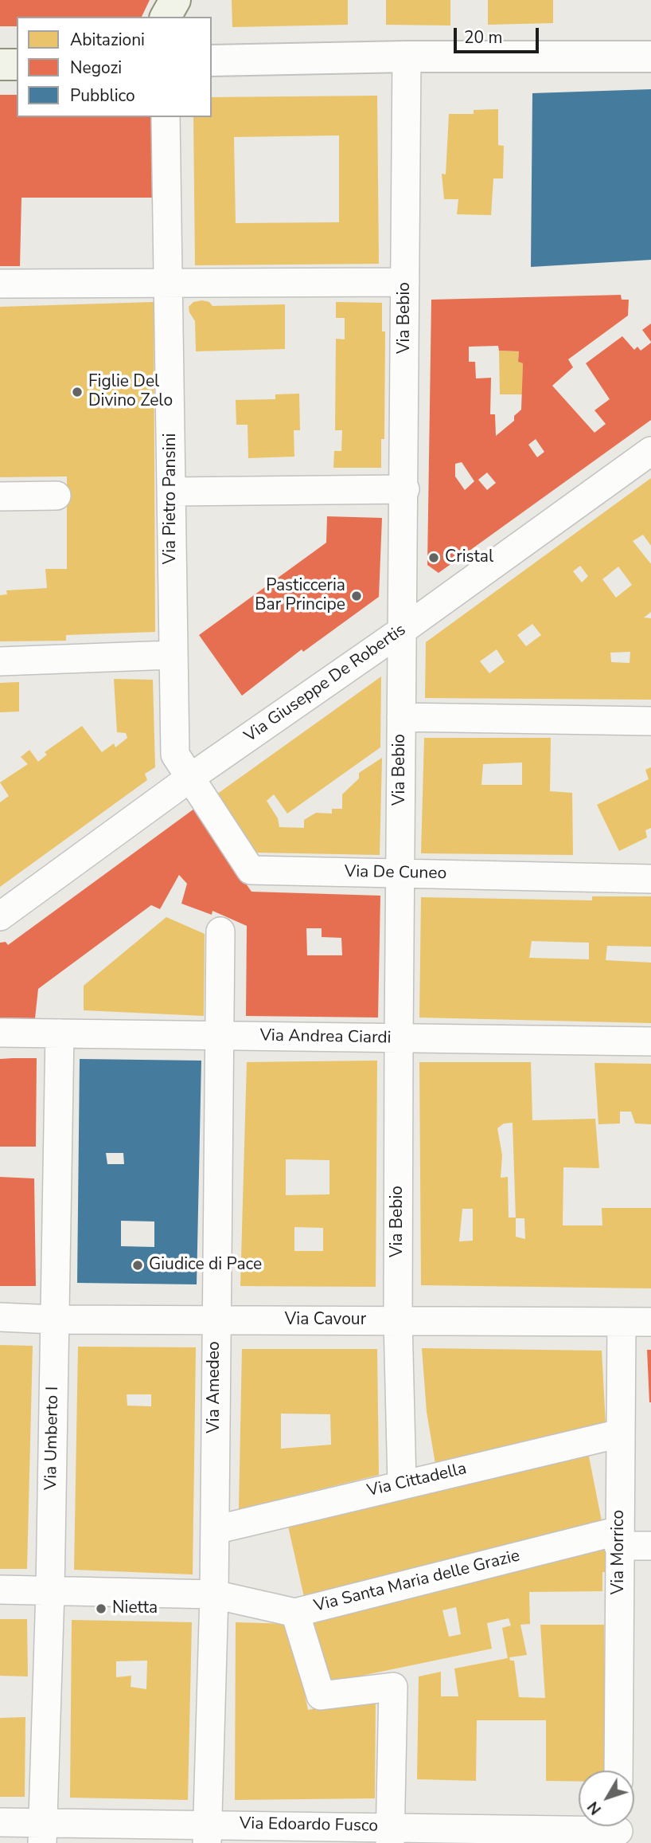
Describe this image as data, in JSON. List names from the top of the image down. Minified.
{"streets":{"street":["Via Bebio","Via Pietro Pansini","Via Giuseppe De Robertis","Via De Cuneo","Via Andrea Ciardi","Via Cavour","Via Amedeo","Via Umberto I","Via Cittadella","Via Morrico","Via Santa Maria delle Grazie","Via Edoardo Fusco"]},"crossings":[["Via Bebio","Via Giuseppe De Robertis"],["Via Bebio","Via De Cuneo"],["Via Bebio","Via Andrea Ciardi"],["Via Bebio","Via Cavour"],["Via Bebio","Via Cittadella"],["Via Pietro Pansini","Via Giuseppe De Robertis"],["Via Pietro Pansini","Via De Cuneo"],["Via Giuseppe De Robertis","Via De Cuneo"],["Via Andrea Ciardi","Via Amedeo"],["Via Andrea Ciardi","Via Umberto I"],["Via Cavour","Via Amedeo"],["Via Cavour","Via Umberto I"],["Via Cavour","Via Morrico"],["Via Amedeo","Via Cittadella"],["Via Amedeo","Via Santa Maria delle Grazie"],["Via Amedeo","Via Edoardo Fusco"],["Via Umberto I","Via Santa Maria delle Grazie"],["Via Umberto I","Via Edoardo Fusco"],["Via Cittadella","Via Morrico"],["Via Morrico","Via Santa Maria delle Grazie"]],"places":["Figlie Del Divino Zelo","Cristal","Pasticceria Bar Principe","Giudice di Pace","Nietta"],"legend":["Abitazioni","Negozi","Pubblico"],"scale_bar":"20 m","north":"bottom left"}
